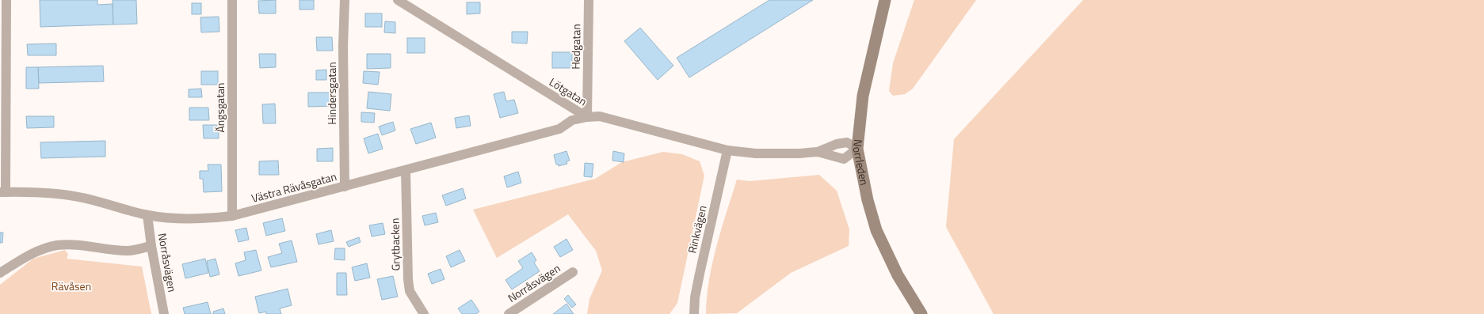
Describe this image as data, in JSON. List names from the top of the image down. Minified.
{"streets":{"street":["Hedgatan","Lötgatan","Hindersgatan","Ängsgatan","Norrleden","Västra Rävåsgatan","Rinkvägen","Grytbacken","Norråsvägen"]},"crossings":[["Hedgatan","Lötgatan"],["Hedgatan","Västra Rävåsgatan"],["Lötgatan","Norrleden"],["Lötgatan","Västra Rävåsgatan"],["Lötgatan","Rinkvägen"],["Hindersgatan","Västra Rävåsgatan"],["Ängsgatan","Västra Rävåsgatan"],["Västra Rävåsgatan","Grytbacken"],["Västra Rävåsgatan","Norråsvägen"]],"parks":["Rävåsen"]}
